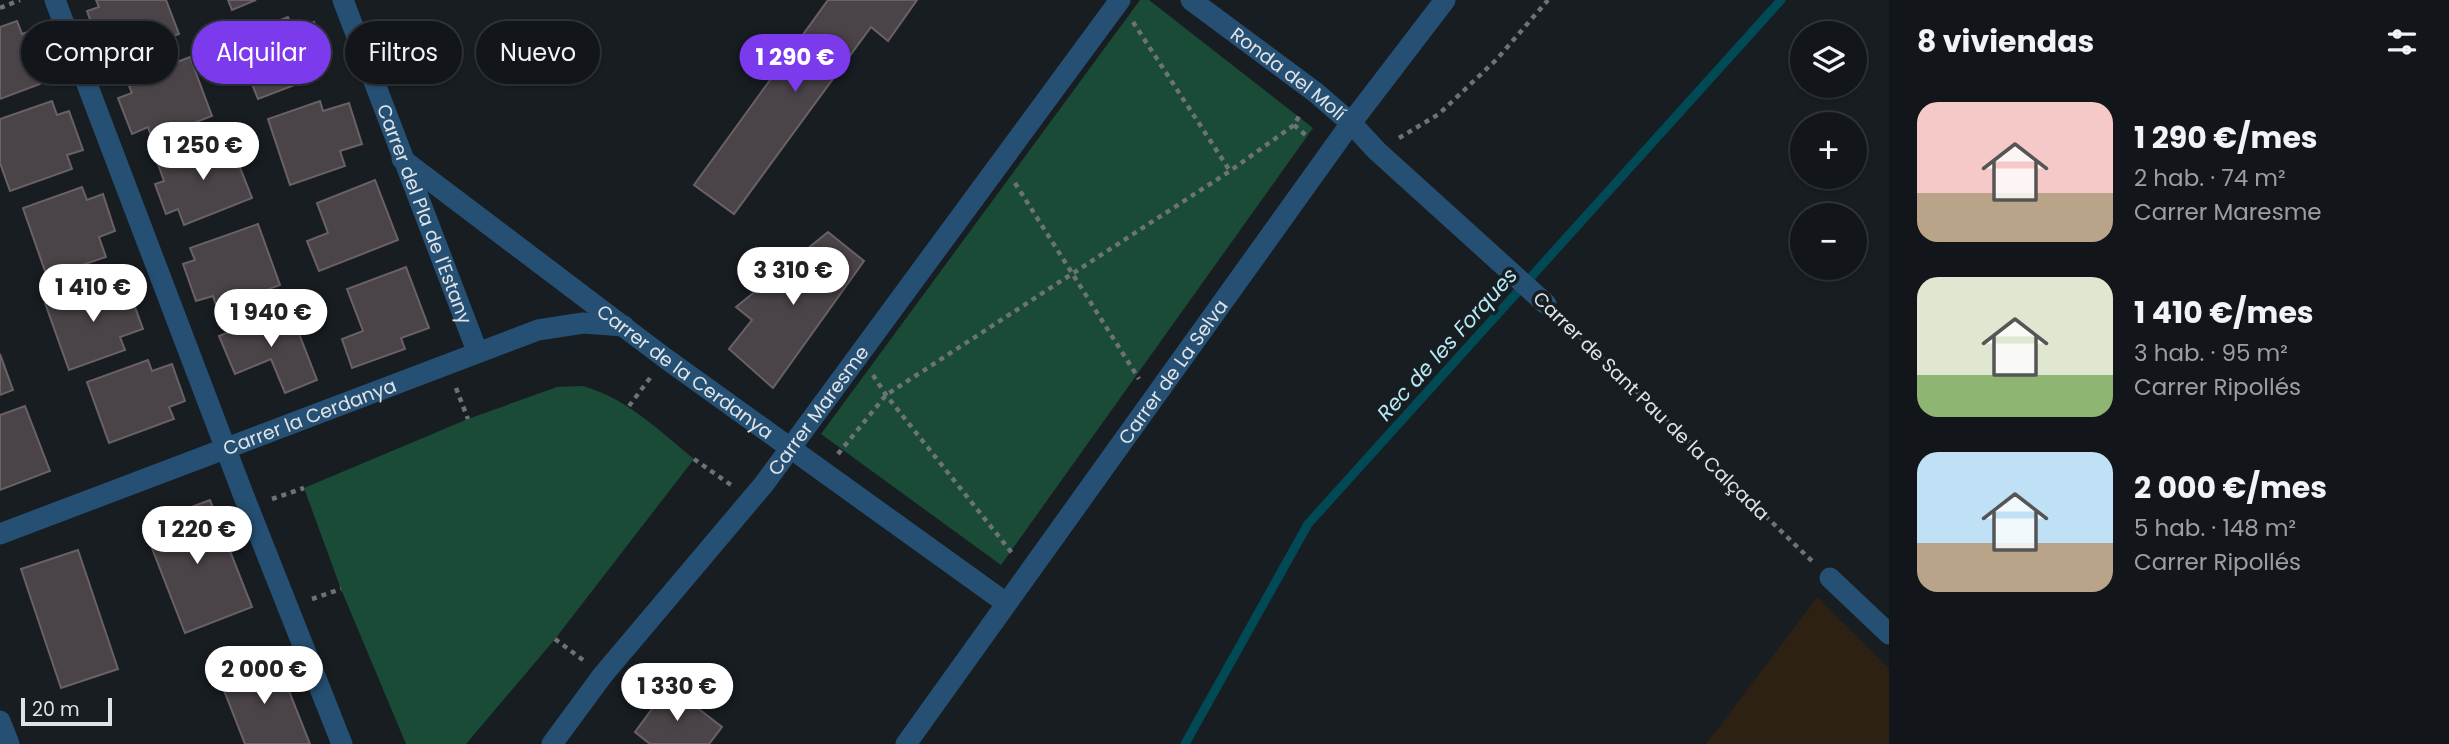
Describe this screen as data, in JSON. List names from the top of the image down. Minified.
{"streets":{"street":["Ronda del Molí","Carrer del Pla de l'Estany","Carrer de la Cerdanya","Carrer de La Selva","Carrer de Sant Pau de la Calçada","Carrer Maresme","Carrer la Cerdanya"]},"crossings":[["Ronda del Molí","Carrer de La Selva"],["Ronda del Molí","Carrer de Sant Pau de la Calçada"],["Carrer del Pla de l'Estany","Carrer de la Cerdanya"],["Carrer del Pla de l'Estany","Carrer la Cerdanya"],["Carrer de la Cerdanya","Carrer de La Selva"],["Carrer de la Cerdanya","Carrer Maresme"],["Carrer de la Cerdanya","Carrer la Cerdanya"],["Carrer de La Selva","Carrer de Sant Pau de la Calçada"]],"water":["Rec de les Forques"],"scale_bar":"20 m","page":{"heading":"8 viviendas","map_buttons":["+","−"],"chip":["Comprar","Alquilar","Filtros","Nuevo"],"price":["1 290 €","1 250 €","3 310 €","1 410 €","1 940 €","1 220 €","2 000 €","1 330 €"],"list":[{"name":"1 290 €/mes","note":"2 hab. · 74 m² · Carrer Maresme"},{"name":"1 410 €/mes","note":"3 hab. · 95 m² · Carrer Ripollés"},{"name":"2 000 €/mes","note":"5 hab. · 148 m² · Carrer Ripollés"}],"scale":"20 m"}}
